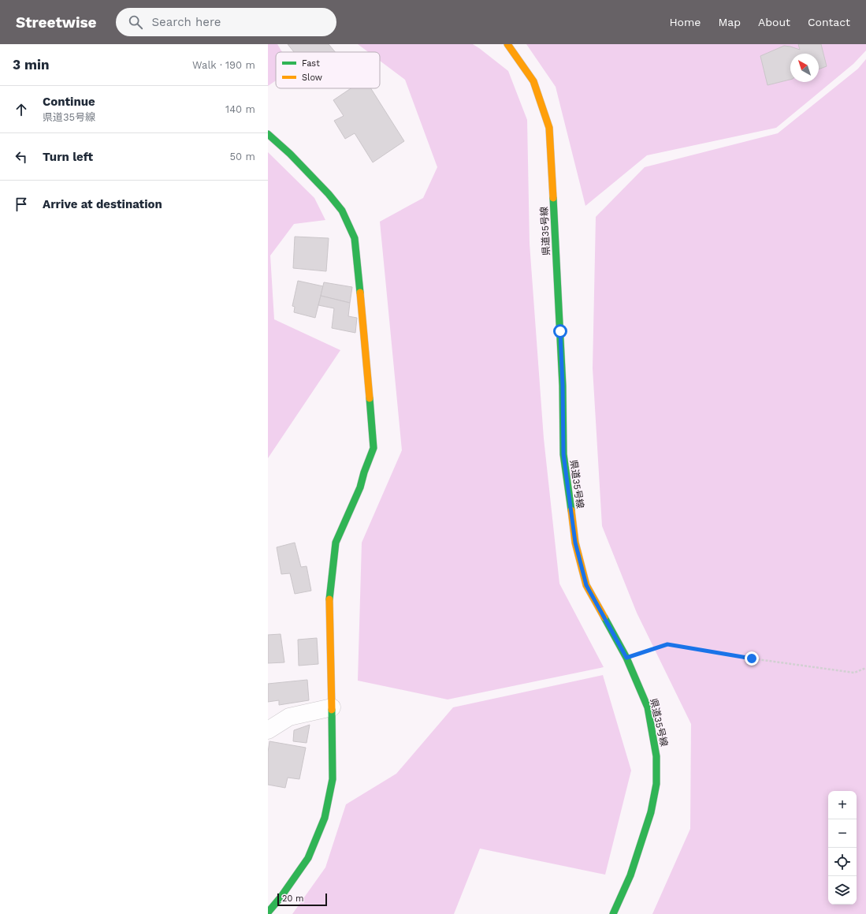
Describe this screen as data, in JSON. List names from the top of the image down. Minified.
{"streets":{"main road":["県道35号線"]},"legend":["Fast","Slow"],"scale_bar":"20 m","north":"top left","page":{"header":"Streetwise","search":"Search here","nav":["Home","Map","About","Contact"],"heading":["3 min","Walk · 190 m"],"list":[["Continue","県道35号線","140 m"],["Turn left","50 m"],"Arrive at destination"],"map_buttons":["+","−"],"scale":"20 m"}}
